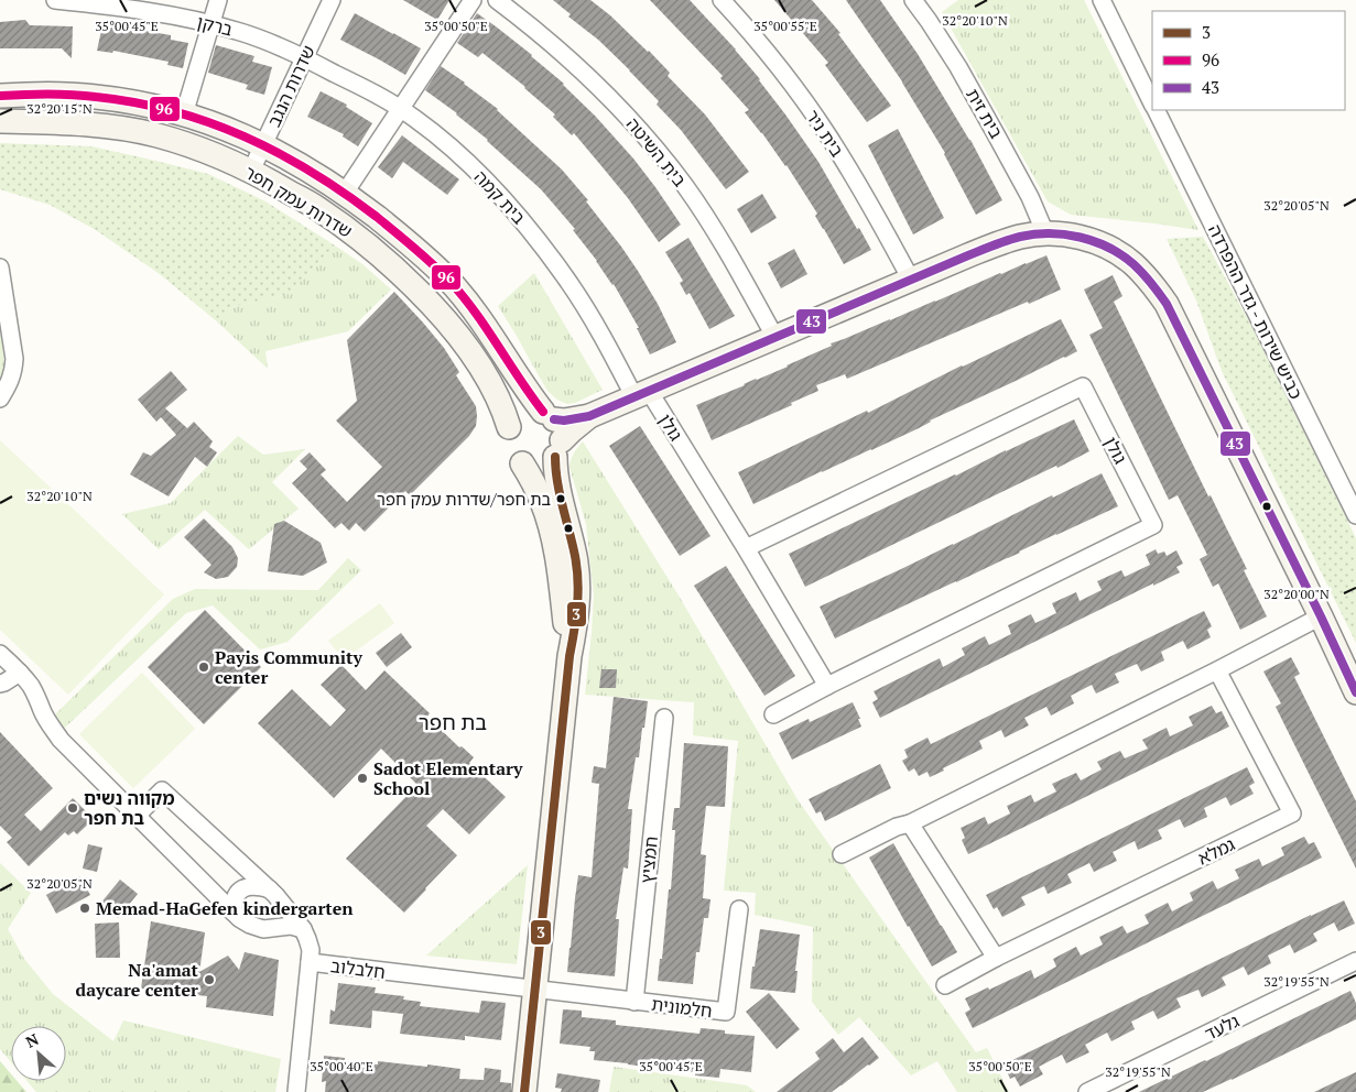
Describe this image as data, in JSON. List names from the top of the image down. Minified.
{"streets":{"street":["ברקן","שדרות הנגב","בית זית","בית ניר","בית השיטה","בית קמה","שדרות עמק חפר","כביש שירות - גדר ההפרדה","גולן","גמלא","חמציץ","חלבלוב","חלמונית","גלעד"]},"crossings":[["ברקן","שדרות הנגב"],["ברקן","בית קמה"],["שדרות הנגב","בית קמה"],["שדרות הנגב","שדרות עמק חפר"],["בית קמה","גולן"],["חמציץ","חלמונית"],["חלבלוב","חלמונית"]],"districts":["בת חפר"],"places":["בת חפר/שדרות עמק חפר","Payis Community center","Sadot Elementary School","מקווה נשים בת חפר","Memad-HaGefen kindergarten","Na'amat daycare center"],"lines":["transit line 96","transit line 43","transit line 3"],"legend":["3","96","43"],"north":"top left","coordinates":["32°20'10\"N","35°00'45\"E","35°00'50\"E","35°00'55\"E","32°20'15\"N","32°20'05\"N","32°20'00\"N","32°19'55\"N","35°00'40\"E"]}
